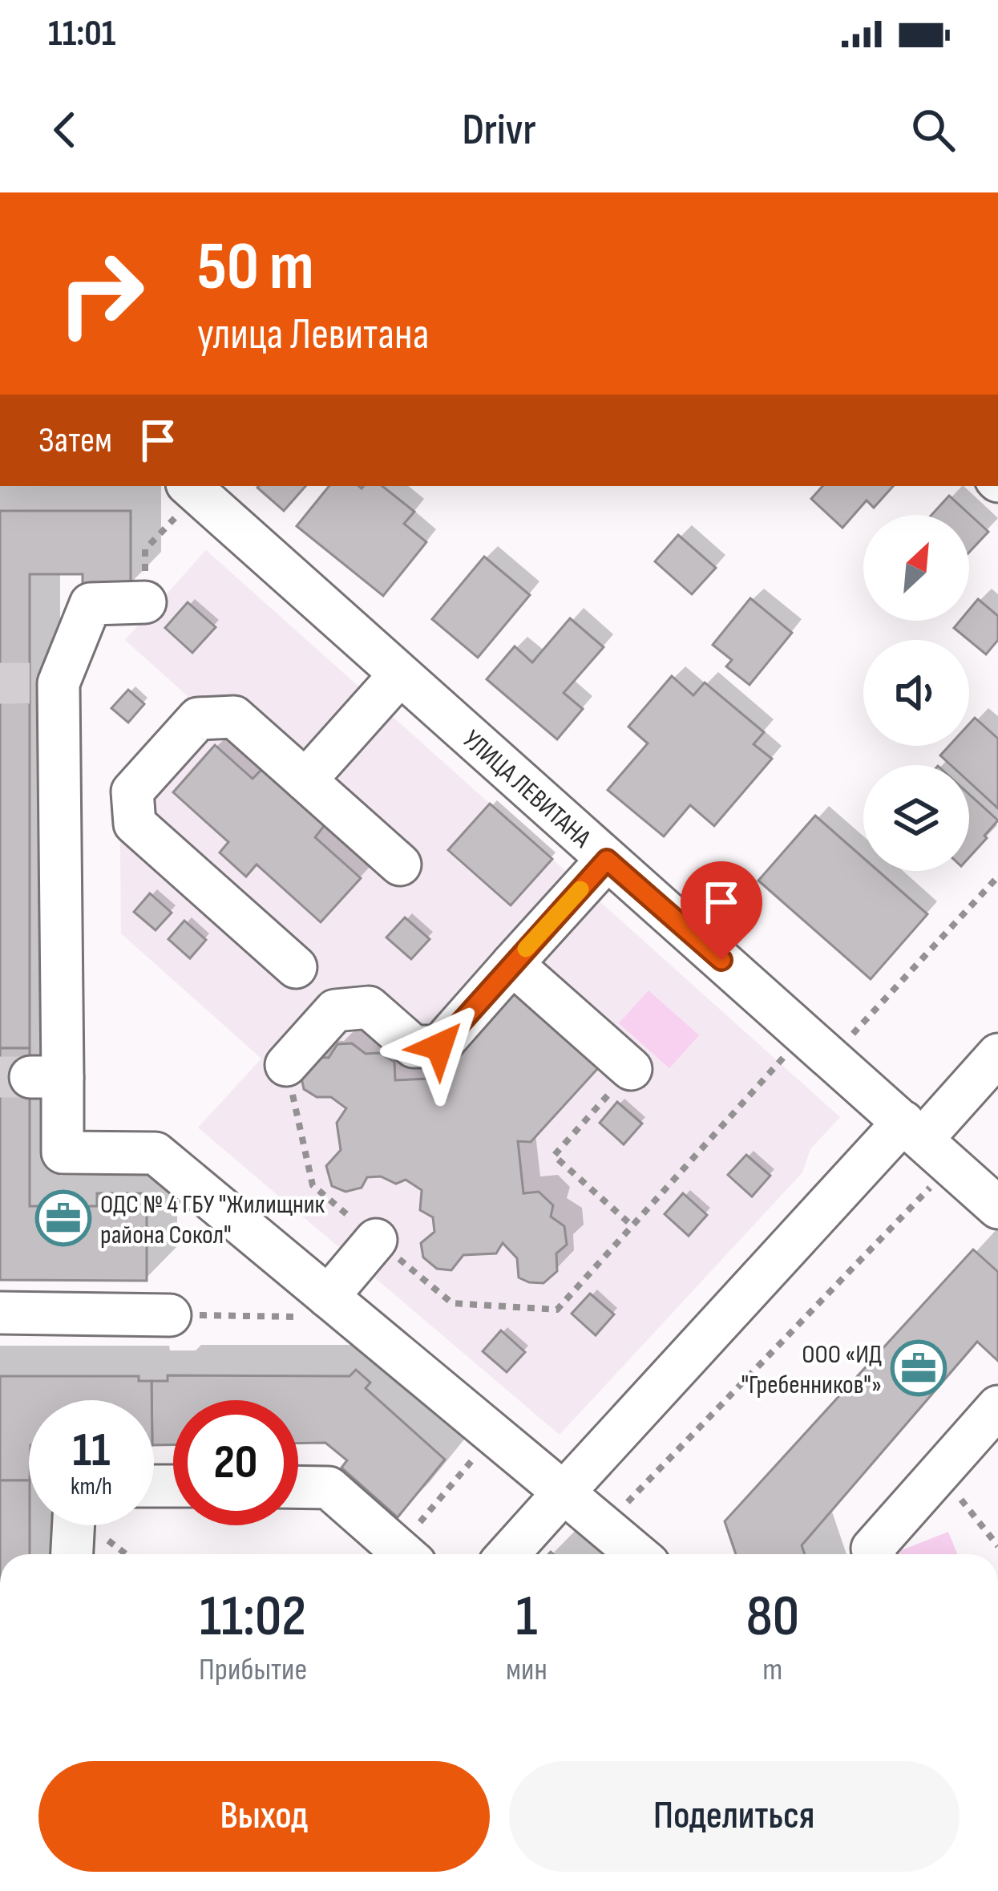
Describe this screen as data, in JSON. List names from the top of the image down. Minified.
{"streets":{"street":["УЛИЦА ЛЕВИТАНА"]},"places":{"office":["ОДС № 4 ГБУ \"Жилищник района Сокол\"","ООО «ИД \"Гребенников\"»"]},"north":"top right","page":{"status":"11:01","header":"Drivr","turn":["50 m","улица Левитана"],"then":"Затем","speed":"11 km/h","limit":"20","eta":["11:02","Прибытие","1","мин","80","m"],"buttons":["Выход","Поделиться"]}}
